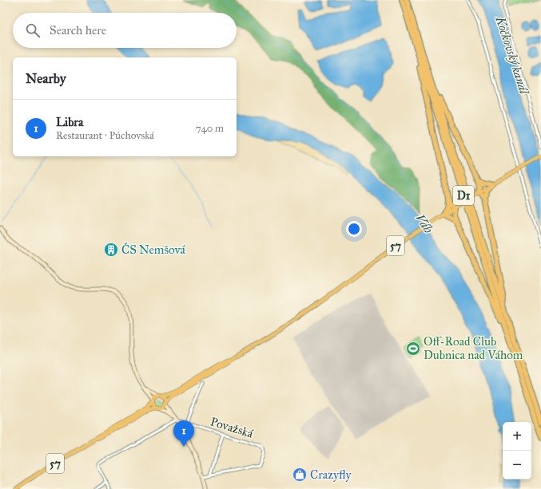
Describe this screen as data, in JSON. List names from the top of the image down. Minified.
{"streets":{"highway":["D1"],"main road":["57"],"street":["Považská"]},"water":["Kočkovský kanál","Váh"],"places":{"building":["ČS Nemšová"],"sports":["Off-Road Club Dubnica nad Váhom"],"shop":["Crazyfly"]},"page":{"search":"Search here","heading":"Nearby","list":[{"mark":"1","name":"Libra","note":"Restaurant · Púchovská","value":"740 m"}],"pins":"1","map_buttons":["+","−"]}}
